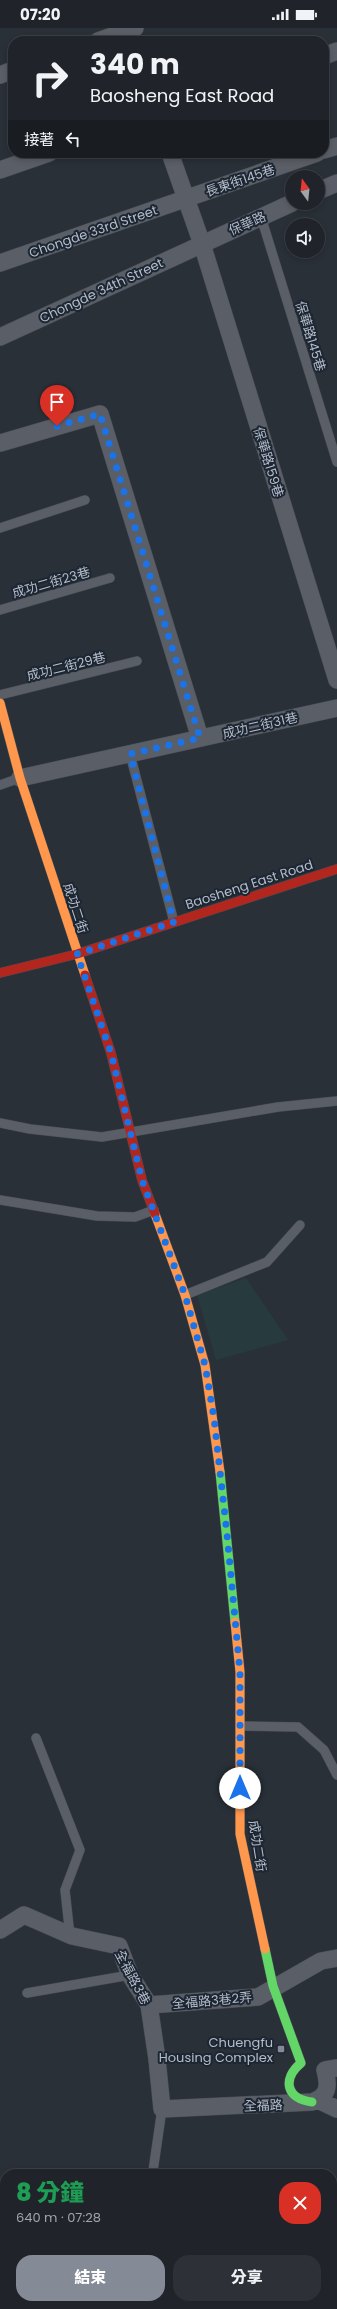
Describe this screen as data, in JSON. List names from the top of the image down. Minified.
{"streets":{"street":["長東街145巷","保華路","Chongde 33rd Street","Chongde 34th Street","保華路159巷","成功二街31巷","Baosheng East Road","成功二街","全福路3巷","全福路3巷2弄","全福路"],"lane":["保華路145巷","成功二街23巷","成功二街29巷"]},"crossings":[["長東街145巷","Chongde 33rd Street"],["長東街145巷","保華路159巷"],["保華路","Chongde 34th Street"],["保華路","保華路145巷"],["保華路","保華路159巷"],["Chongde 33rd Street","保華路159巷"],["Chongde 34th Street","保華路159巷"],["成功二街31巷","成功二街"],["Baosheng East Road","成功二街"],["成功二街","全福路3巷2弄"],["成功二街","全福路"],["全福路3巷","全福路3巷2弄"],["全福路3巷","全福路"]],"places":{"transit":["Chuengfu Housing Complex"]},"north":"top","page":{"status":"07:20","turn":["340 m","Baosheng East Road"],"then":"接著","heading":["8 分鐘","640 m · 07:28"],"buttons":["結束","分享"]}}
